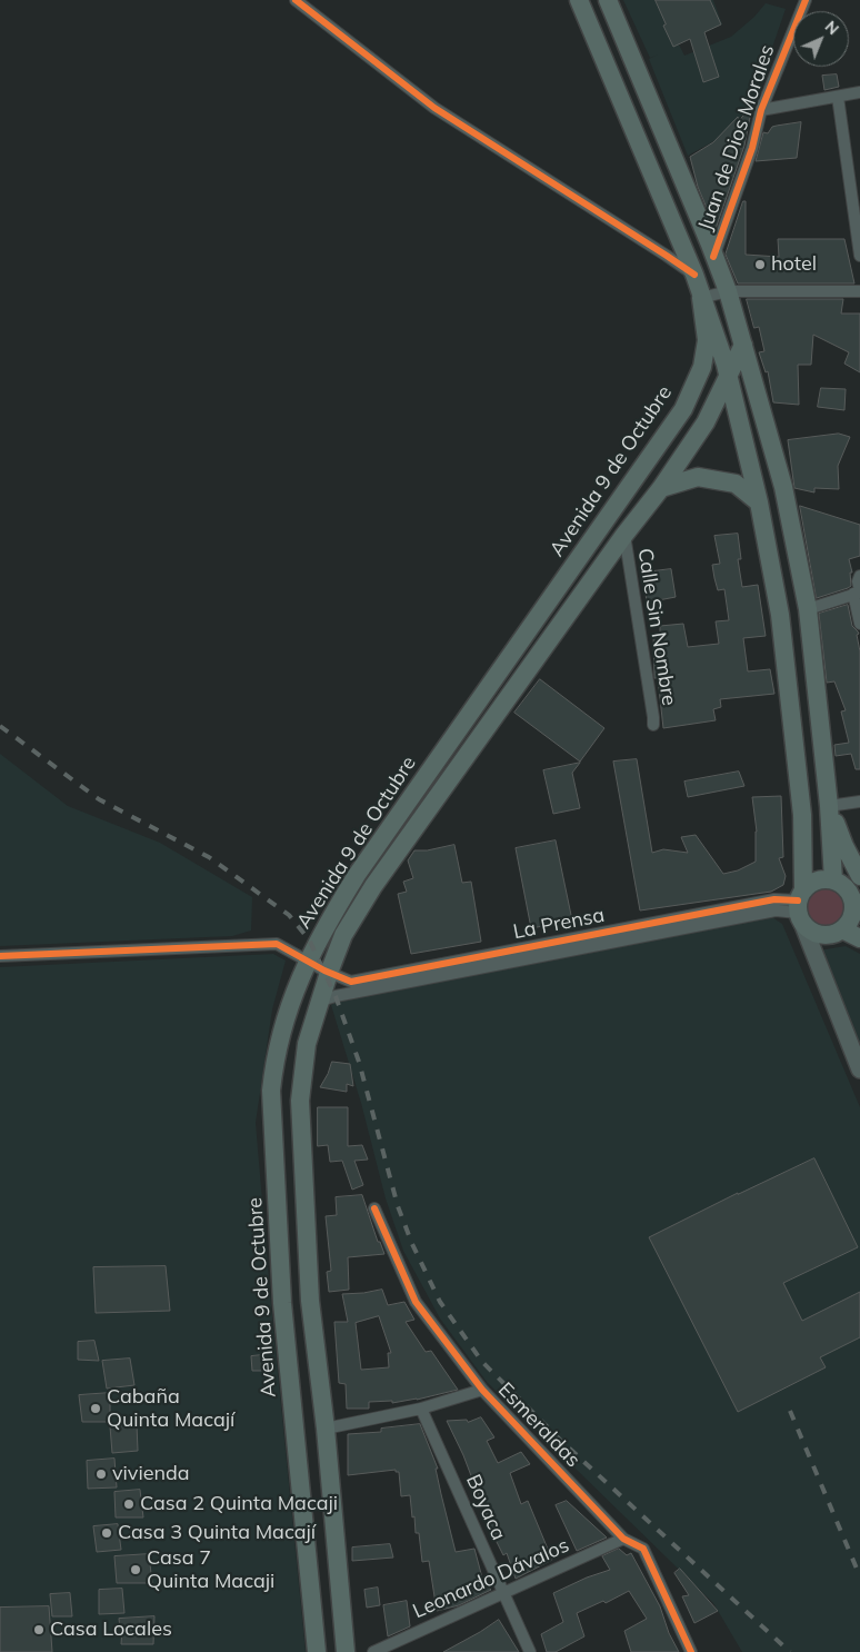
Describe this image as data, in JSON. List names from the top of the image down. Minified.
{"streets":{"main road":["Avenida 9 de Octubre"],"street":["Juan de Dios Morales","Calle Sin Nombre","La Prensa","Esmeraldas","Boyaca","Leonardo Dávalos"]},"crossings":[["Avenida 9 de Octubre","Calle Sin Nombre"],["Avenida 9 de Octubre","La Prensa"],["Esmeraldas","Leonardo Dávalos"],["Boyaca","Leonardo Dávalos"]],"places":["hotel","Cabaña Quinta Macají","vivienda","Casa 2 Quinta Macaji","Casa 3 Quinta Macají","Casa 7 Quinta Macaji","Casa Locales"],"north":"top right"}
